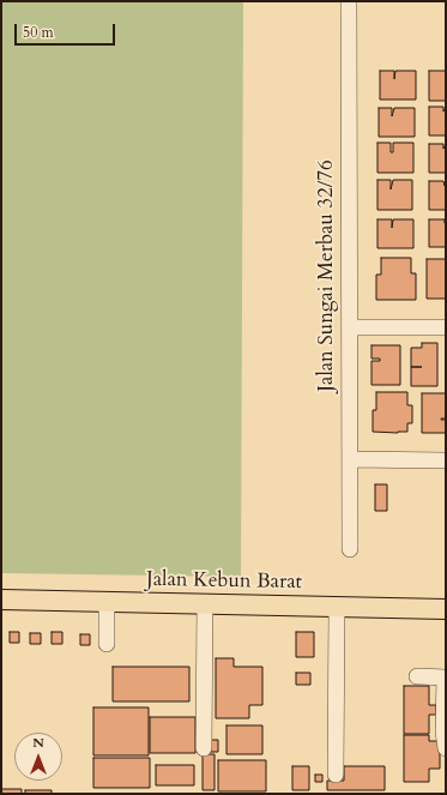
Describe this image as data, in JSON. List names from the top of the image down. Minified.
{"streets":{"main road":["Jalan Kebun Barat"],"street":["Jalan Sungai Merbau 32/76"]},"scale_bar":"50 m","north":"top"}
